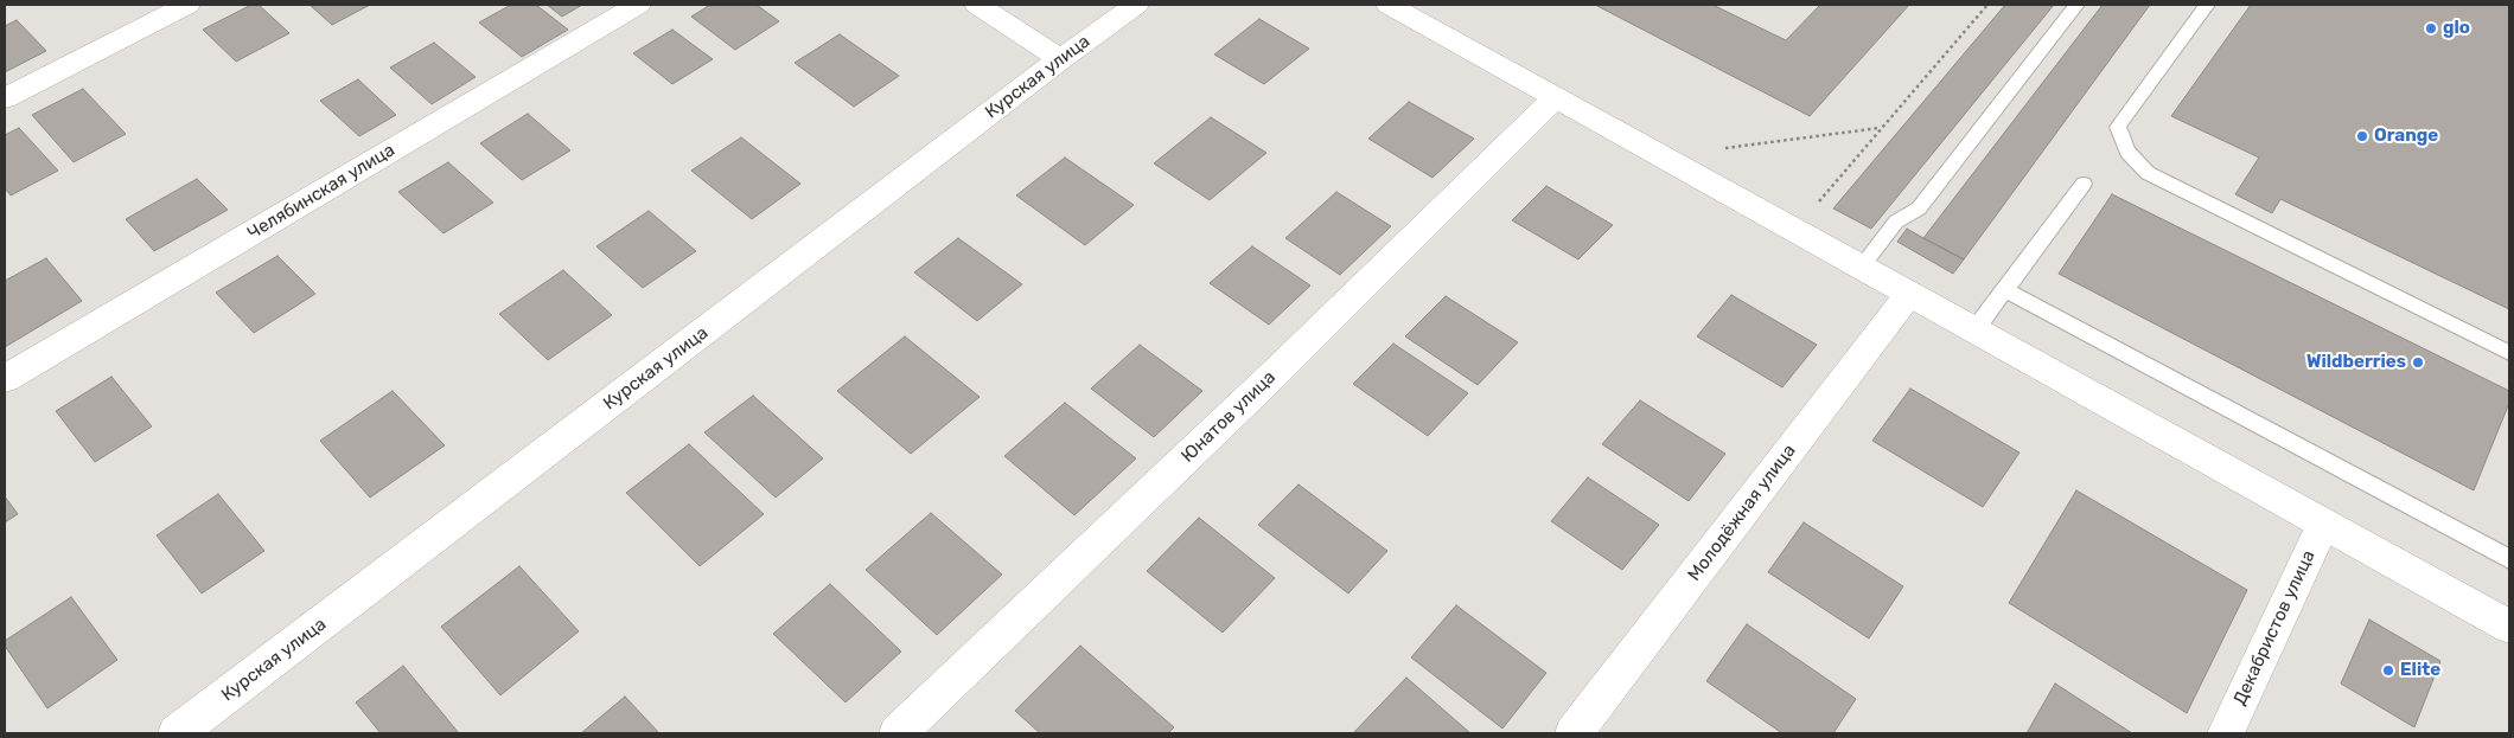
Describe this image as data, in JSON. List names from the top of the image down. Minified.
{"streets":{"street":["Курская улица","Челябинская улица","Юнатов улица","Молодёжная улица","Декабристов улица"]},"places":["glo","Orange","Wildberries","Elite"]}
